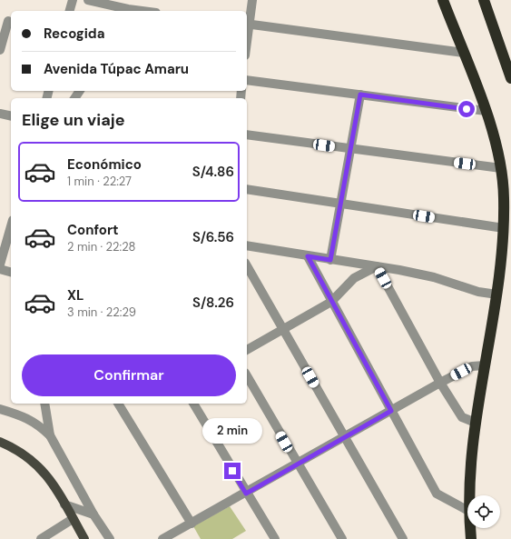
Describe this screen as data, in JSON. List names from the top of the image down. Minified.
{"page":{"banner":["Recogida","Avenida Túpac Amaru"],"heading":"Elige un viaje","list":[{"name":"Económico","note":"1 min · 22:27","value":"S/4.86"},{"name":"Confort","note":"2 min · 22:28","value":"S/6.56"},{"name":"XL","note":"3 min · 22:29","value":"S/8.26"}],"buttons":"Confirmar","bubble":"2 min"}}
